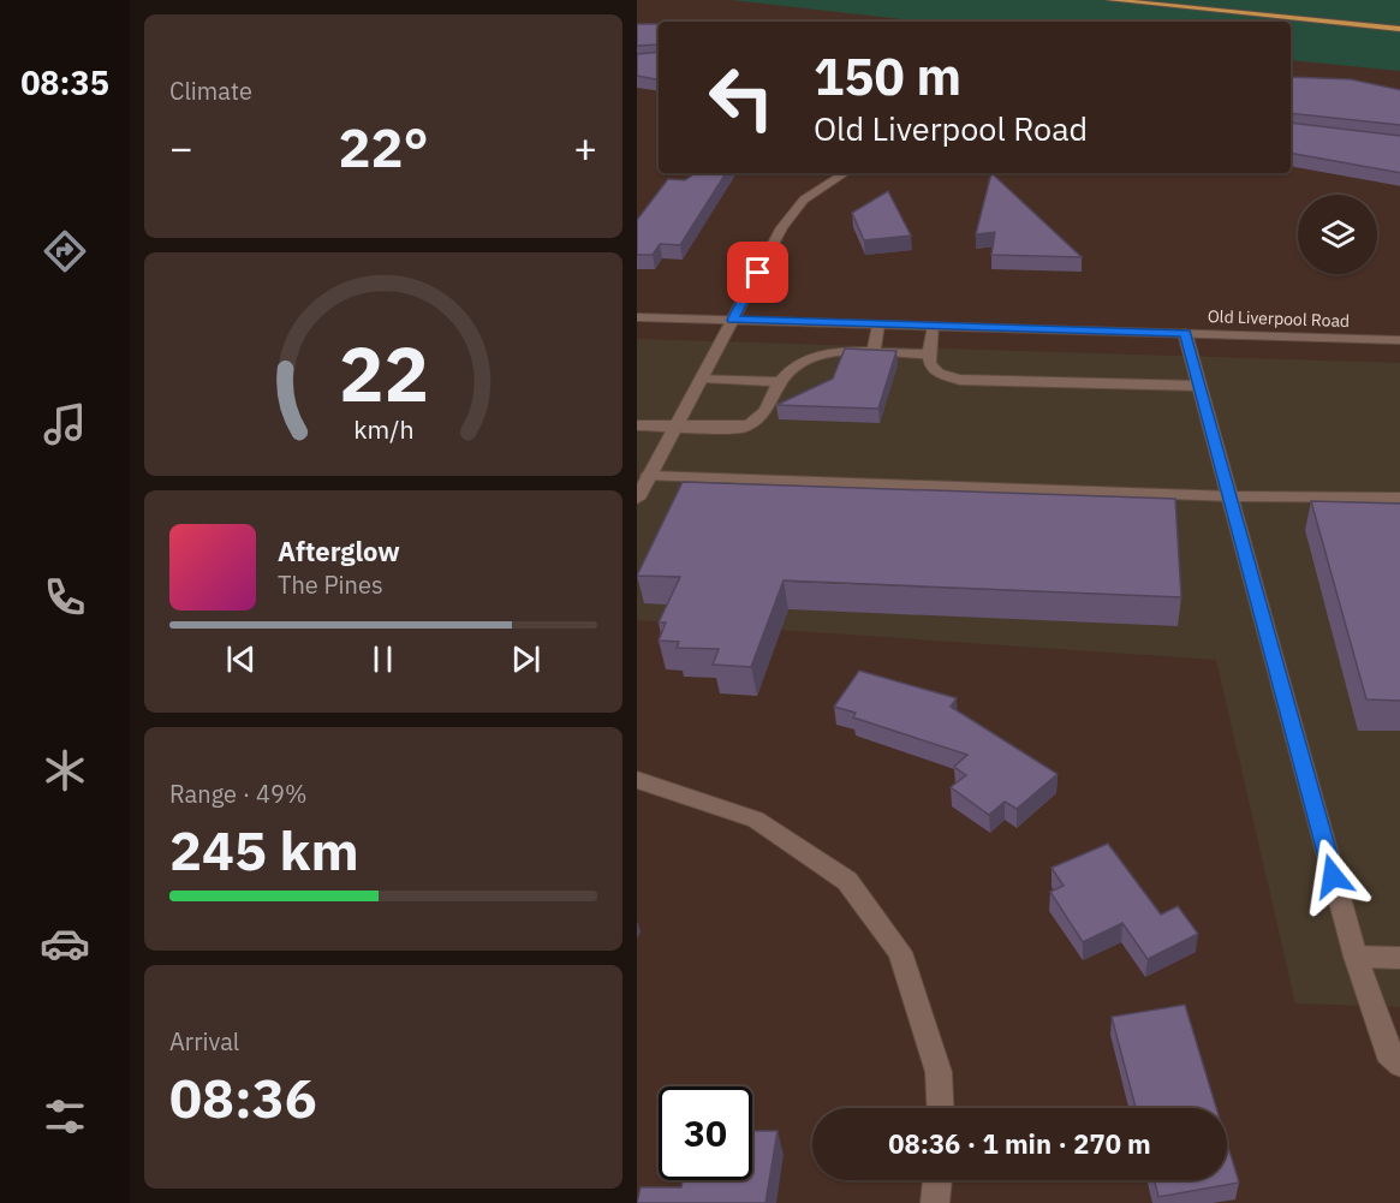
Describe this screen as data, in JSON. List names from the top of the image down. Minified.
{"streets":{"street":["Old Liverpool Road"]},"page":{"tabs":"08:35","tile":["Climate",["Range · 49%","245 km"],["Arrival","08:36"]],"turn":["150 m","Old Liverpool Road"],"heat":["−","22°","+"],"song":["Afterglow","The Pines"],"limit":"30","trip":"08:36 · 1 min · 270 m","gauge":["22","km/h"]}}
